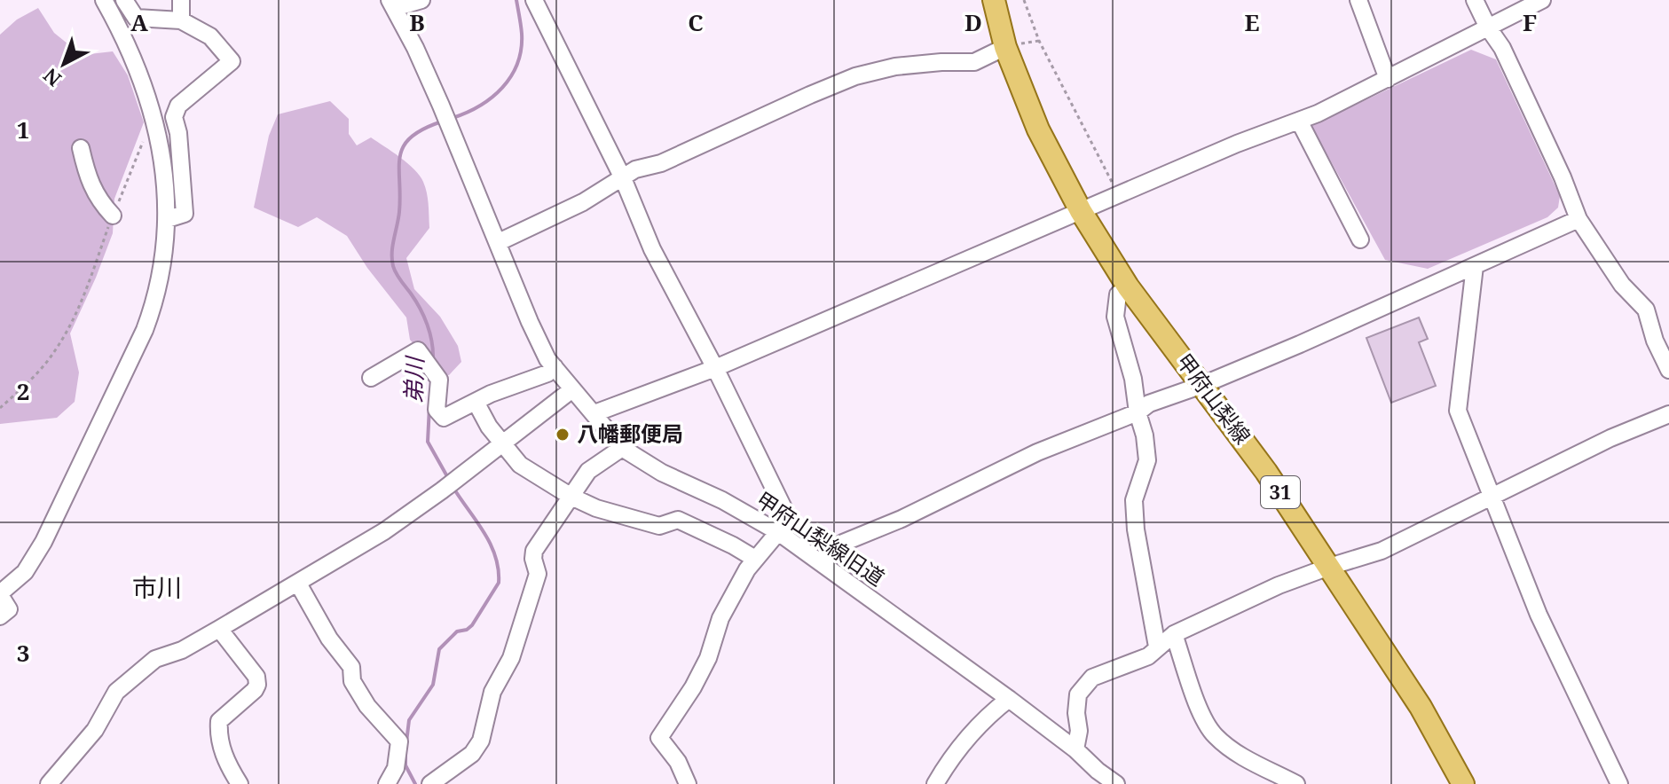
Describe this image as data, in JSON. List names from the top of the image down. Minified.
{"streets":{"main road":["甲府山梨線","31"],"street":["甲府山梨線旧道"]},"districts":["市川"],"water":["弟川"],"places":["八幡郵便局"],"north":"bottom left","grid":{"columns":["A","B","C","D","E","F"],"rows":["1","2","3"]}}
